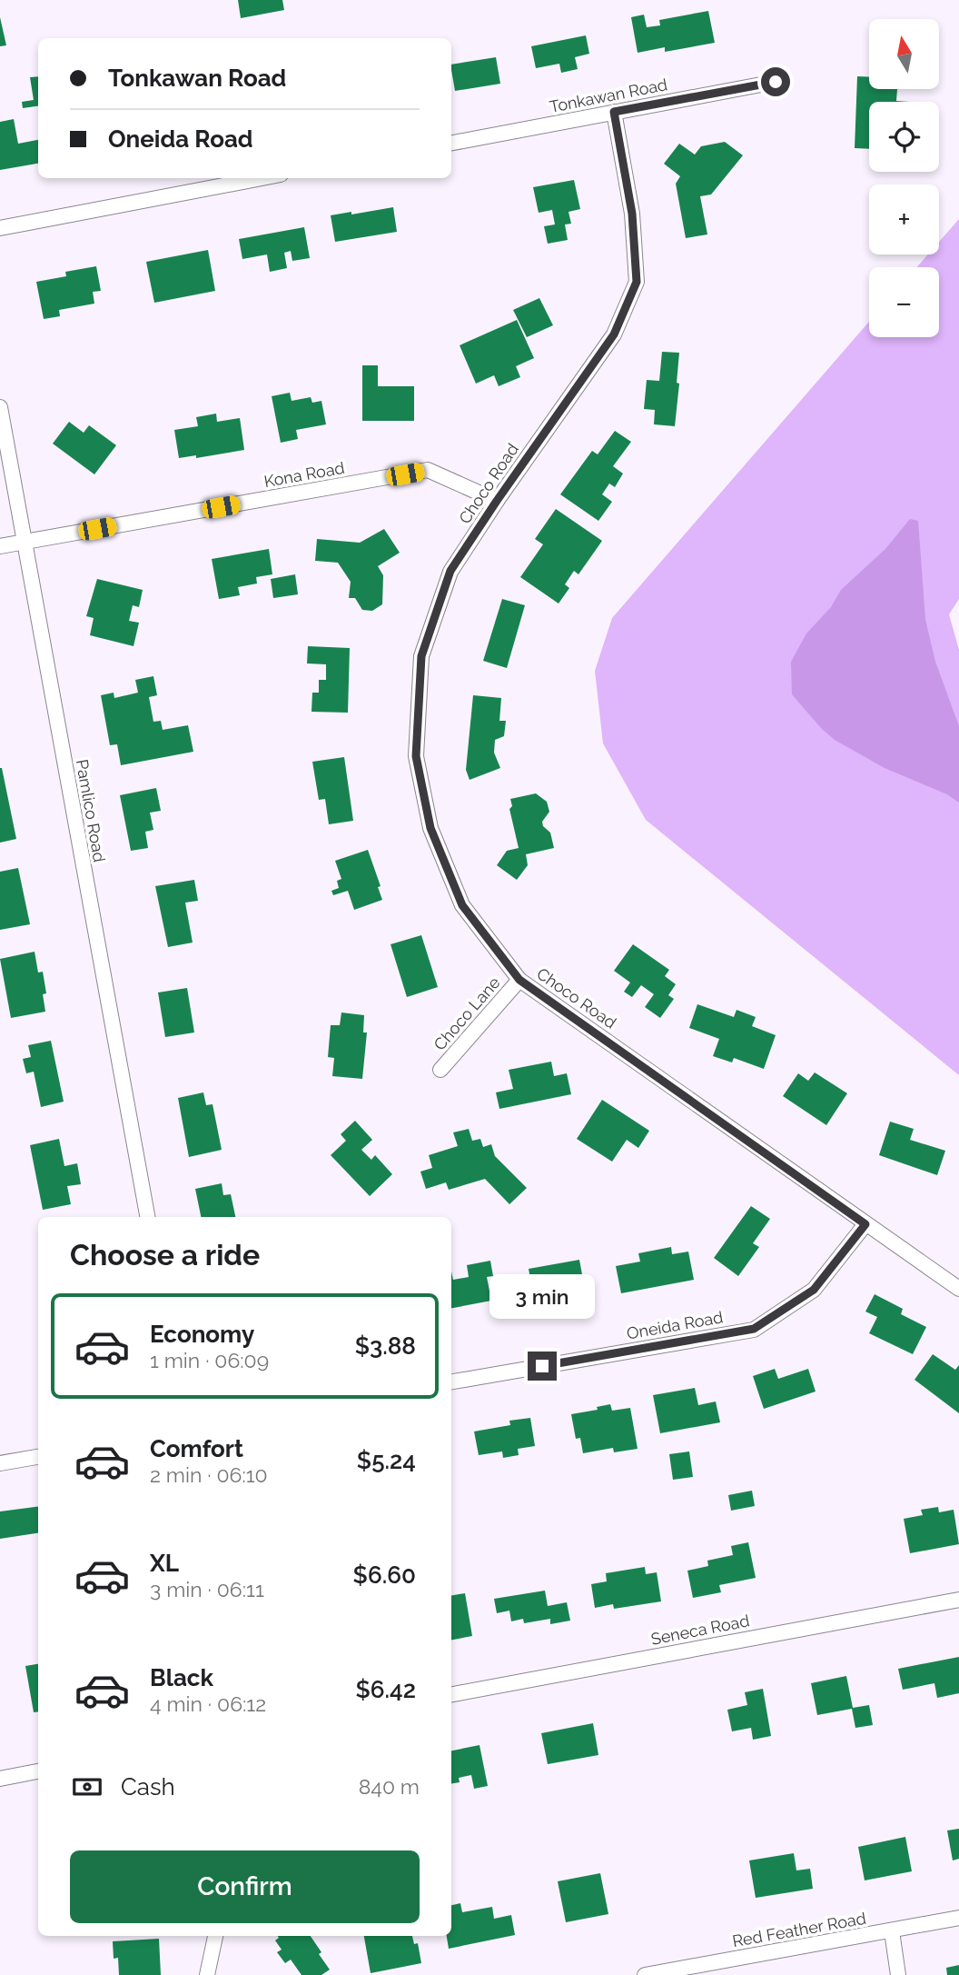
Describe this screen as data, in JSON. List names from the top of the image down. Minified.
{"streets":{"street":["Tonkawan Road","Kona Road","Choco Road","Pamlico Road","Choco Lane","Oneida Road","Seneca Road","Red Feather Road"]},"crossings":[["Tonkawan Road","Choco Road"],["Kona Road","Choco Road"],["Kona Road","Pamlico Road"],["Choco Road","Choco Lane"],["Choco Road","Oneida Road"]],"north":"top","page":{"map_buttons":["+","−"],"banner":["Tonkawan Road","Oneida Road"],"heading":"Choose a ride","bubble":"3 min","list":[{"name":"Economy","note":"1 min · 06:09","value":"$3.88"},{"name":"Comfort","note":"2 min · 06:10","value":"$5.24"},{"name":"XL","note":"3 min · 06:11","value":"$6.60"},{"name":"Black","note":"4 min · 06:12","value":"$6.42"}],"pay":["Cash","840 m"],"buttons":"Confirm"}}
